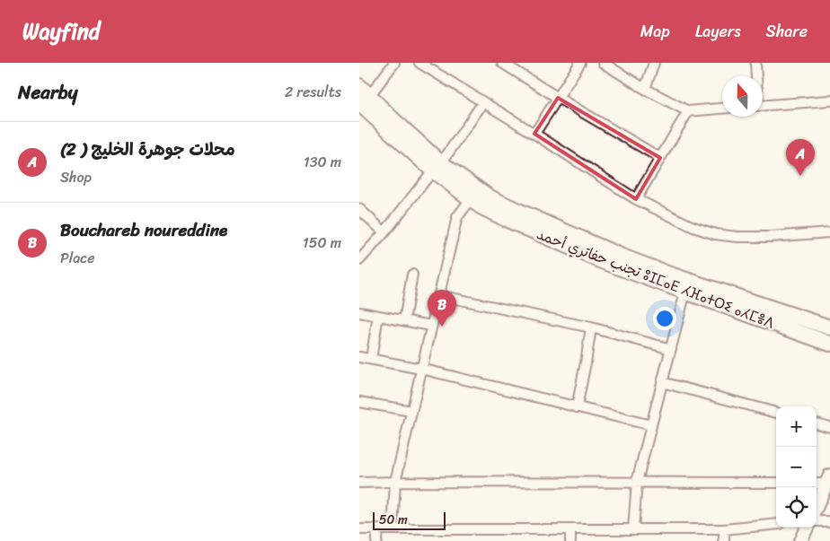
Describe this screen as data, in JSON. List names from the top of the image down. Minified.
{"streets":{"main road":["تجنب حفاتري أحمد ⵓⵊⵎⴰⴹ ⵃⴼⴰⵜⵔⵉ ⴰⵃⵎⴻⴷ"]},"scale_bar":"50 m","north":"top","page":{"header":"Wayfind","nav":["Map","Layers","Share"],"heading":["Nearby","2 results"],"list":[{"mark":"A","name":"محلات جوهرة الخليج ( 2)","note":"Shop","value":"130 m"},{"mark":"B","name":"Bouchareb noureddine","note":"Place","value":"150 m"}],"pins":["A","B"],"map_buttons":["+","−"],"scale":"50 m"}}
